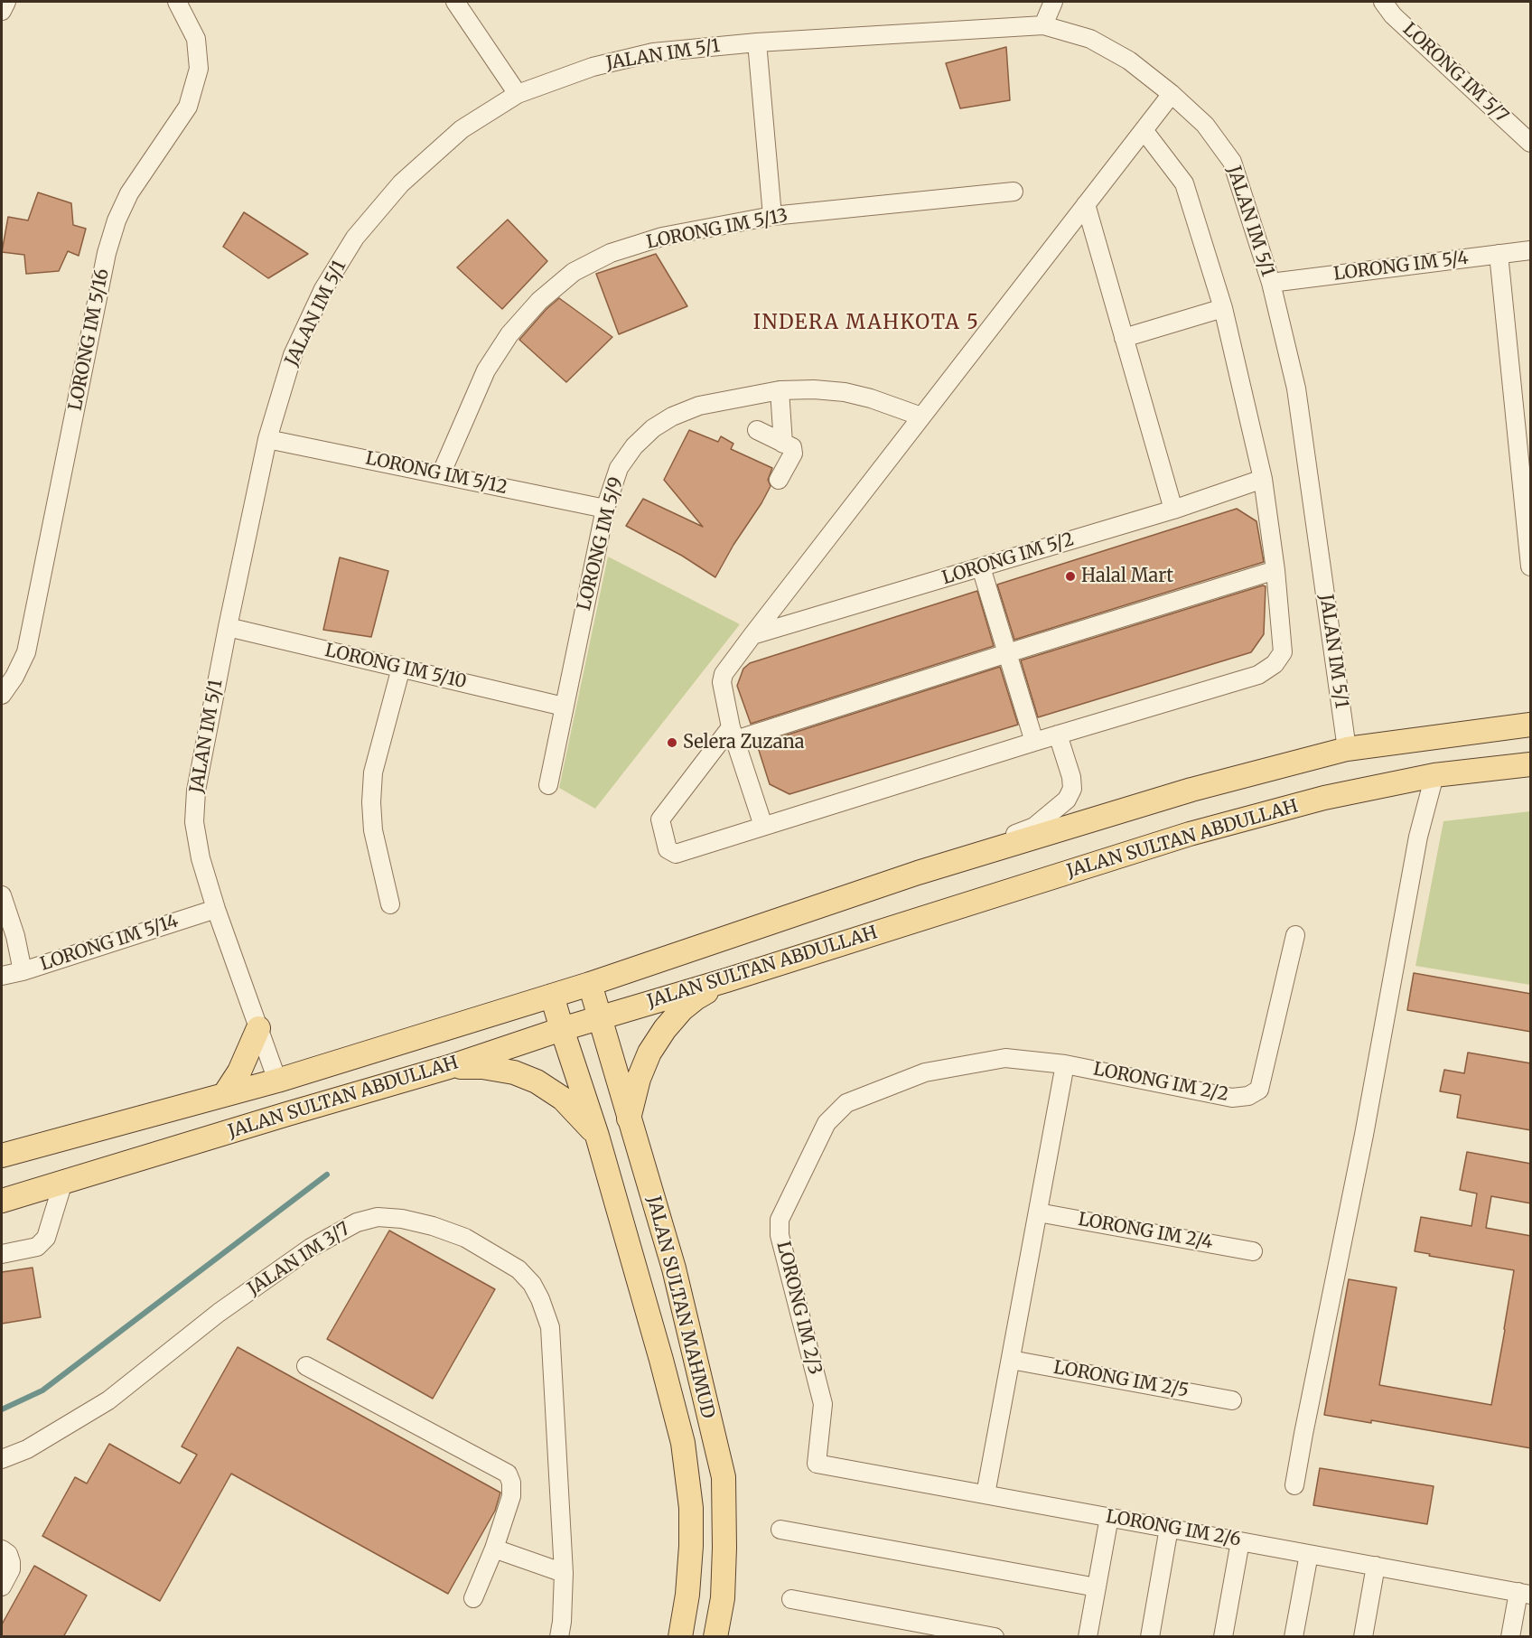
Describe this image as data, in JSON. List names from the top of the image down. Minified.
{"streets":{"main road":["JALAN SULTAN ABDULLAH","JALAN SULTAN MAHMUD"],"street":["JALAN IM 5/1","LORONG IM 5/7","LORONG IM 5/13","LORONG IM 5/4","LORONG IM 5/16","LORONG IM 5/12","LORONG IM 5/9","LORONG IM 5/2","LORONG IM 5/10","LORONG IM 5/14","LORONG IM 2/2","LORONG IM 2/4","JALAN IM 3/7","LORONG IM 2/3","LORONG IM 2/5","LORONG IM 2/6"]},"crossings":[["JALAN IM 5/1","LORONG IM 5/4"],["JALAN IM 5/1","LORONG IM 5/12"],["JALAN IM 5/1","LORONG IM 5/10"],["JALAN IM 5/1","JALAN SULTAN ABDULLAH"],["JALAN IM 5/1","LORONG IM 5/14"],["LORONG IM 5/13","LORONG IM 5/12"],["LORONG IM 5/12","LORONG IM 5/9"],["LORONG IM 5/9","LORONG IM 5/10"],["JALAN SULTAN ABDULLAH","JALAN SULTAN MAHMUD"],["LORONG IM 2/2","LORONG IM 2/3"],["LORONG IM 2/3","LORONG IM 2/6"]],"districts":["INDERA MAHKOTA 5"],"places":["Halal Mart","Selera Zuzana"]}
